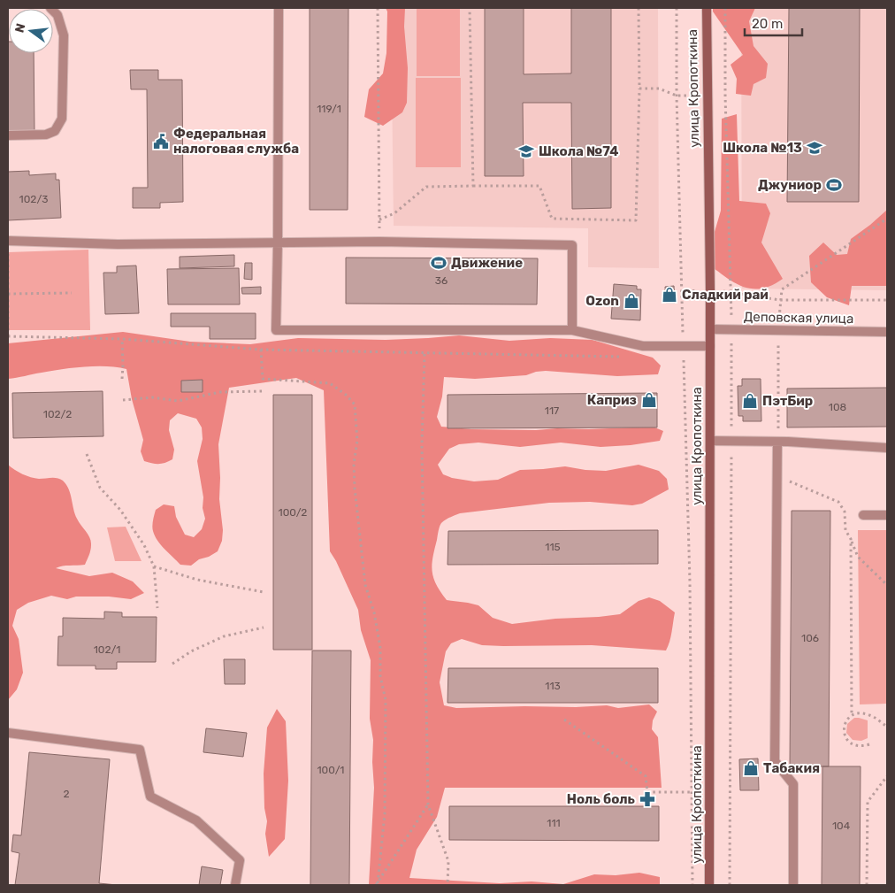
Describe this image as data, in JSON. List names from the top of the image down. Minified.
{"streets":{"main road":["улица Кропоткина"],"street":["Деповская улица"]},"crossings":[["улица Кропоткина","Деповская улица"]],"places":{"public building":["Федеральная налоговая служба"],"school or university":["Школа №13","Школа №74"],"sports":["Джуниор","Движение"],"shop":["Сладкий рай","Ozon","Каприз","ПэтБир","Табакия"],"pharmacy":["Ноль боль"]},"house_numbers":["119/1","102/3","36","108","117","102/2","100/2","115","106","102/1","113","100/1","2","111","104"],"scale_bar":"20 m","north":"left"}
